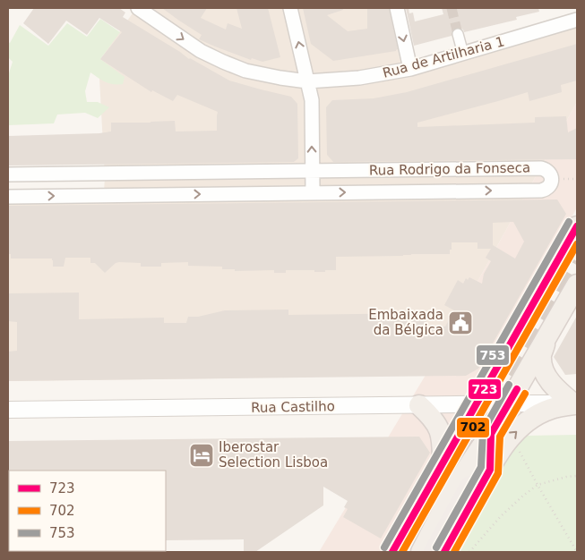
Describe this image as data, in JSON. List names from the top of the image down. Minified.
{"streets":{"street":["Rua de Artilharia 1","Rua Rodrigo da Fonseca","Rua Castilho"]},"one_way":["Rua de Artilharia 1"],"places":{"public building":["Embaixada da Bélgica"],"hotel":["Iberostar Selection Lisboa"]},"lines":["transit line 753","transit line 723","transit line 702"],"legend":["723","702","753"]}
